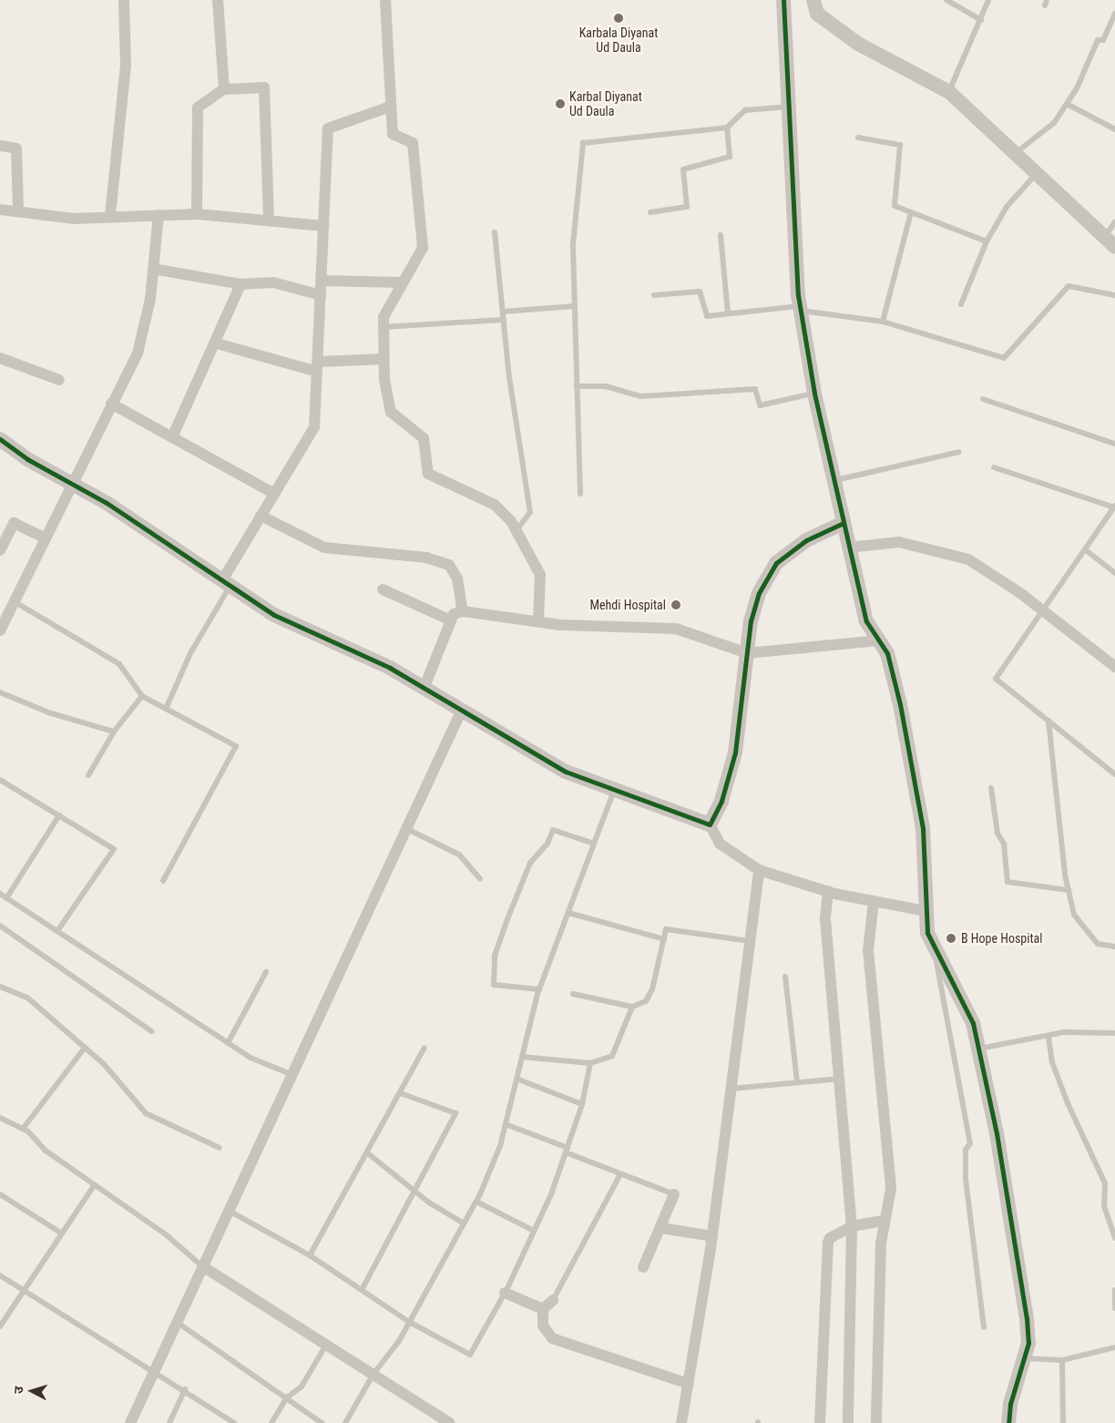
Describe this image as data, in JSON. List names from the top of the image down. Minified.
{"places":["Karbala Diyanat Ud Daula","Karbal Diyanat Ud Daula","Mehdi Hospital","B Hope Hospital"],"north":"left"}
